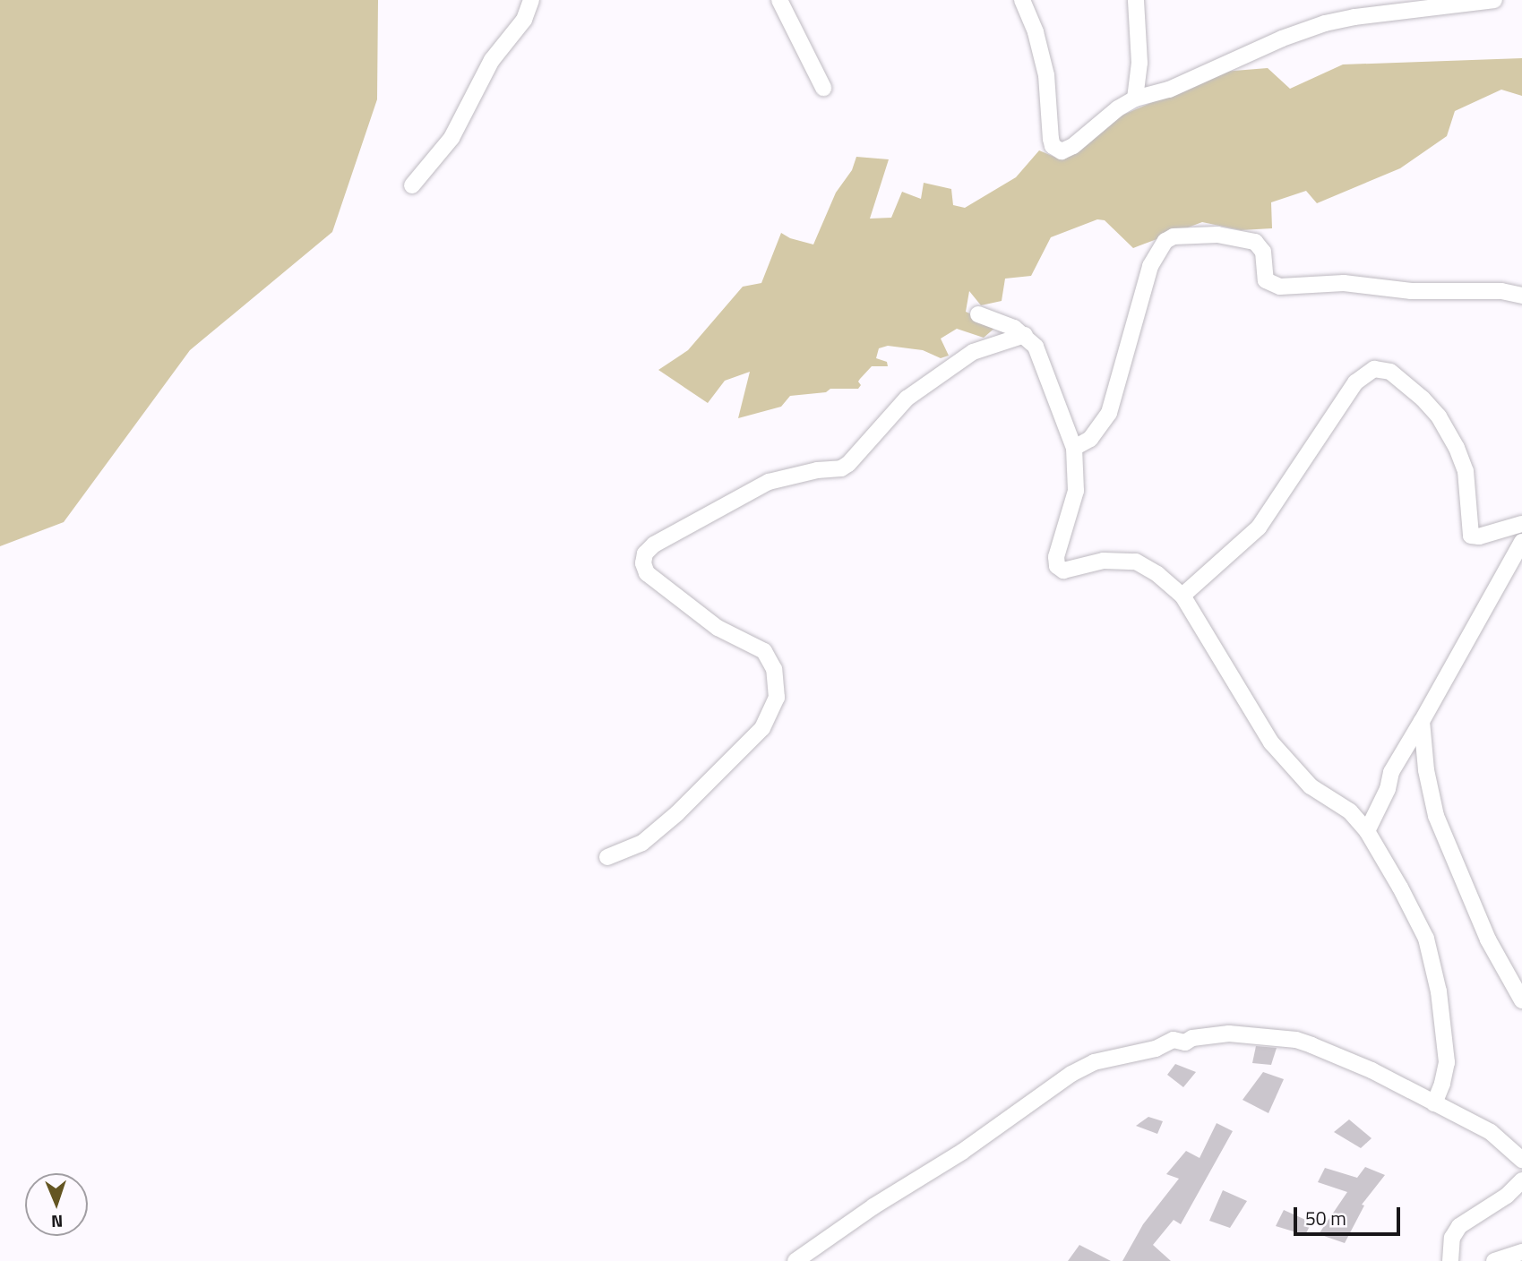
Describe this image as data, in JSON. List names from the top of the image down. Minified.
{"scale_bar":"50 m","north":"bottom"}
